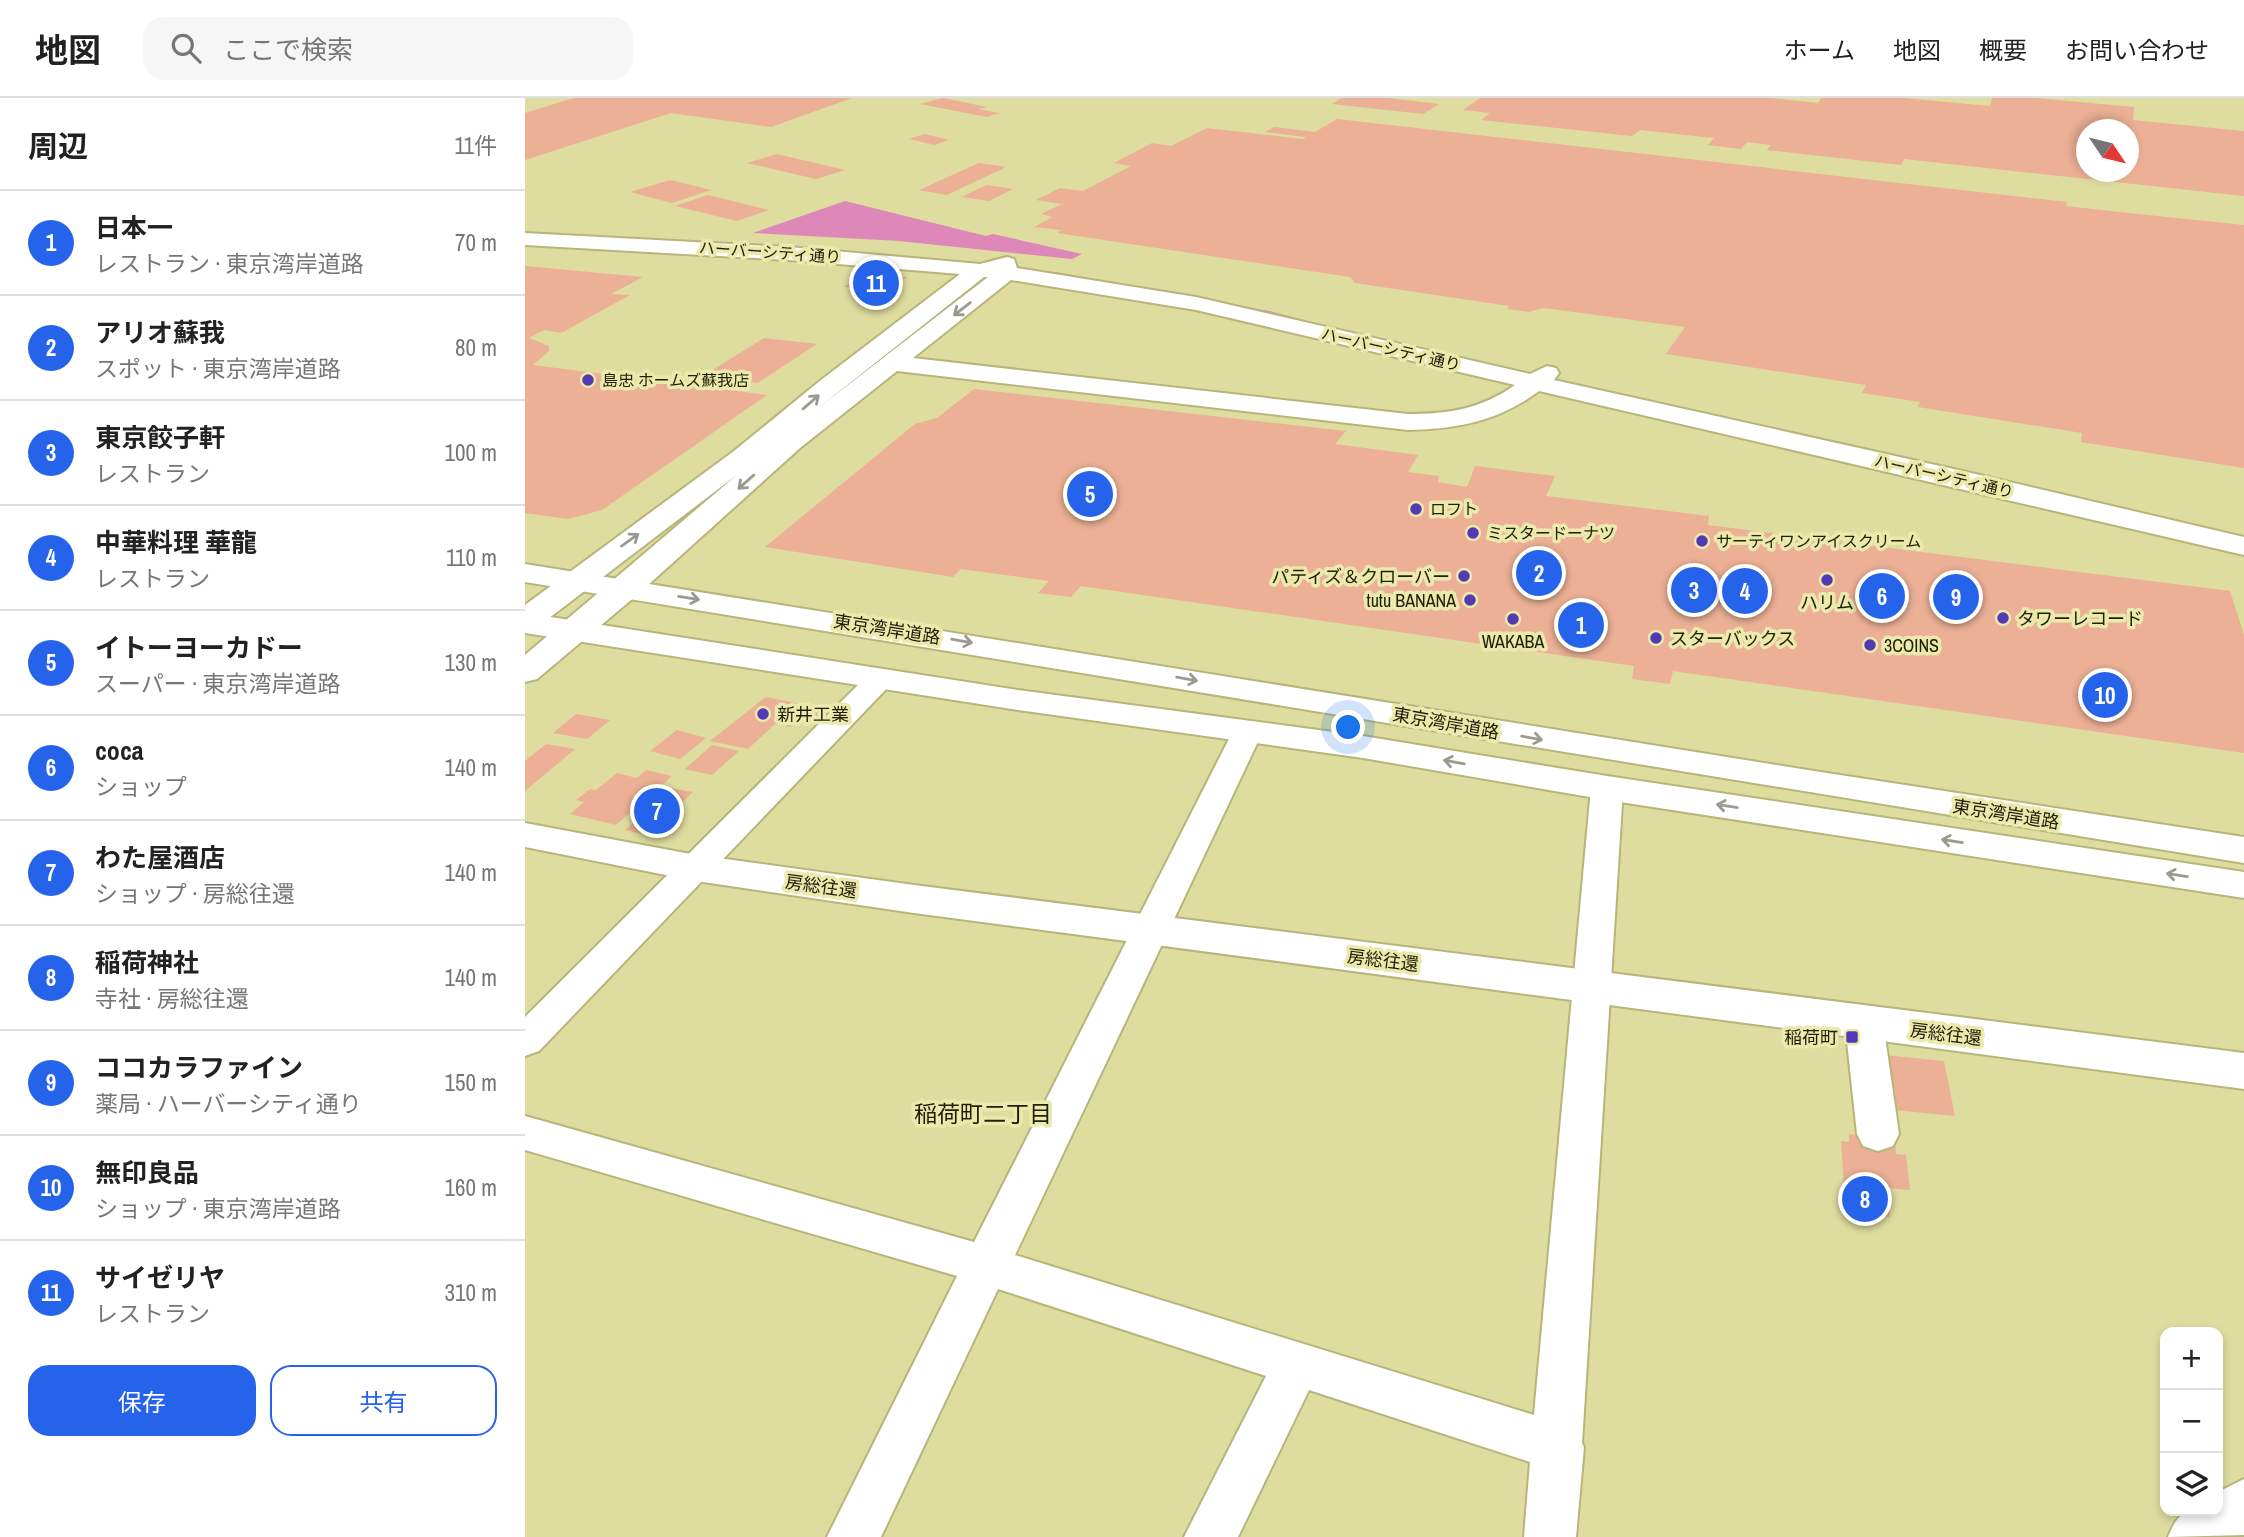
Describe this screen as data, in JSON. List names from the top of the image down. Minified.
{"streets":{"main road":["ハーバーシティ通り","東京湾岸道路","房総往還"]},"districts":["稲荷町二丁目"],"places":{"other":["島忠 ホームズ蘇我店","ロフト","ミスタードーナツ","サーティワンアイスクリーム","パティズ＆クローバー","ハリム","tutu BANANA","タワーレコード","WAKABA","スターバックス","3COINS","新井工業"],"transit":["稲荷町"]},"north":"bottom right","page":{"header":"地図","search":"ここで検索","nav":["ホーム","地図","概要","お問い合わせ"],"heading":["周辺","11件"],"list":[{"mark":"1","name":"日本一","note":"レストラン · 東京湾岸道路","value":"70 m"},{"mark":"2","name":"アリオ蘇我","note":"スポット · 東京湾岸道路","value":"80 m"},{"mark":"3","name":"東京餃子軒","note":"レストラン","value":"100 m"},{"mark":"4","name":"中華料理 華龍","note":"レストラン","value":"110 m"},{"mark":"5","name":"イトーヨーカドー","note":"スーパー · 東京湾岸道路","value":"130 m"},{"mark":"6","name":"coca","note":"ショップ","value":"140 m"},{"mark":"7","name":"わた屋酒店","note":"ショップ · 房総往還","value":"140 m"},{"mark":"8","name":"稲荷神社","note":"寺社 · 房総往還","value":"140 m"},{"mark":"9","name":"ココカラファイン","note":"薬局 · ハーバーシティ通り","value":"150 m"},{"mark":"10","name":"無印良品","note":"ショップ · 東京湾岸道路","value":"160 m"},{"mark":"11","name":"サイゼリヤ","note":"レストラン","value":"310 m"}],"pins":["11","5","2","3","4","6","9","1","10","7","8"],"map_buttons":["+","−"],"buttons":["保存","共有"]}}
